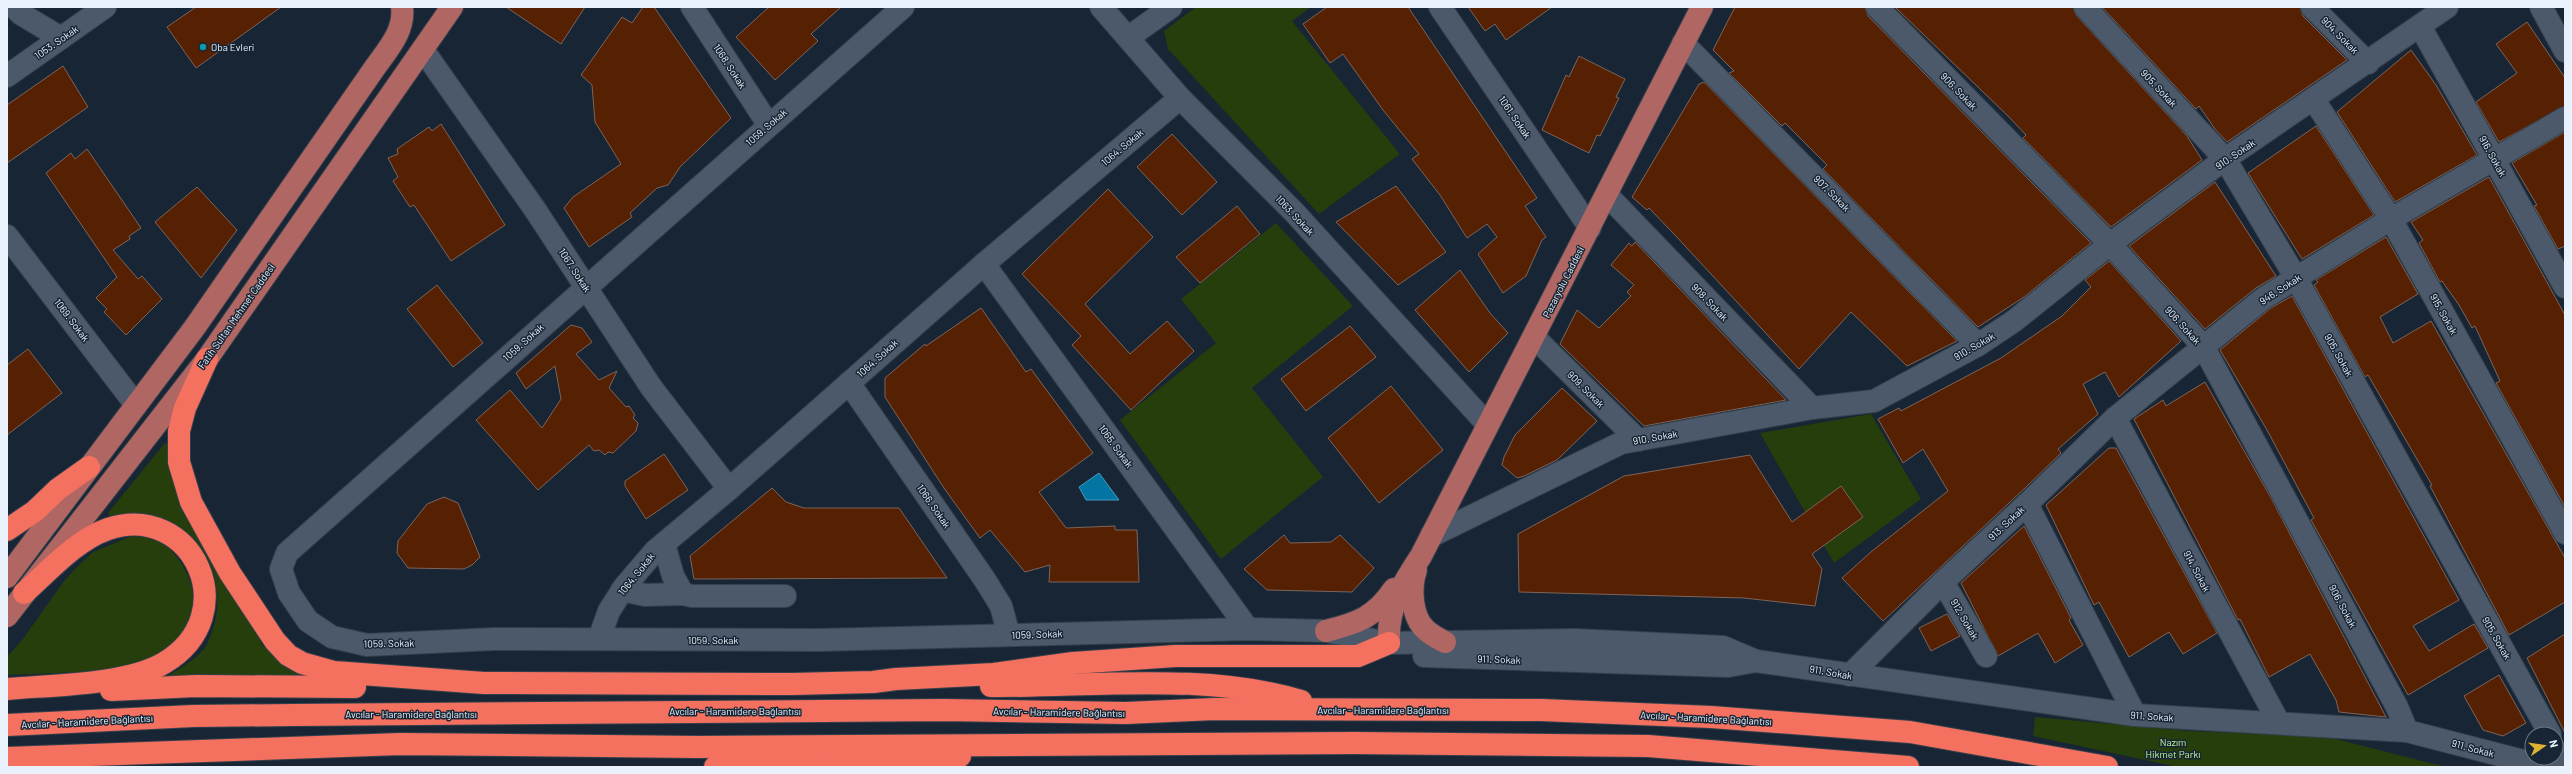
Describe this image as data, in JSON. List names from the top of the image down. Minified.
{"streets":{"highway":["Avcılar - Haramidere Bağlantısı"],"main road":["Pazaryolu Caddesi","Fatih Sultan Mehmet Caddesi"],"street":["904. Sokak","1053. Sokak","1068. Sokak","905. Sokak","906. Sokak","1061. Sokak","1059. Sokak","1064. Sokak","910. Sokak","916. Sokak","907. Sokak","1063. Sokak","1067. Sokak","946. Sokak","908. Sokak","915. Sokak","1069. Sokak","909. Sokak","1065. Sokak","1066. Sokak","913. Sokak","914. Sokak","912. Sokak","911. Sokak"]},"crossings":[["904. Sokak","910. Sokak"],["1068. Sokak","1059. Sokak"],["905. Sokak","910. Sokak"],["905. Sokak","946. Sokak"],["906. Sokak","910. Sokak"],["906. Sokak","946. Sokak"],["906. Sokak","911. Sokak"],["1061. Sokak","Pazaryolu Caddesi"],["1059. Sokak","1064. Sokak"],["1059. Sokak","1067. Sokak"],["1059. Sokak","1065. Sokak"],["1059. Sokak","1066. Sokak"],["1059. Sokak","911. Sokak"],["1064. Sokak","1063. Sokak"],["1064. Sokak","1067. Sokak"],["1064. Sokak","1065. Sokak"],["1064. Sokak","1066. Sokak"],["910. Sokak","916. Sokak"],["910. Sokak","907. Sokak"],["910. Sokak","Pazaryolu Caddesi"],["910. Sokak","908. Sokak"],["910. Sokak","915. Sokak"],["910. Sokak","909. Sokak"],["916. Sokak","946. Sokak"],["907. Sokak","Pazaryolu Caddesi"],["1063. Sokak","Pazaryolu Caddesi"],["1067. Sokak","Fatih Sultan Mehmet Caddesi"],["Pazaryolu Caddesi","908. Sokak"],["Pazaryolu Caddesi","909. Sokak"],["946. Sokak","915. Sokak"],["946. Sokak","913. Sokak"],["946. Sokak","914. Sokak"],["913. Sokak","912. Sokak"],["913. Sokak","911. Sokak"],["914. Sokak","911. Sokak"]],"parks":["Nazım Hikmet Parkı"],"places":["Oba Evleri"],"north":"right"}
